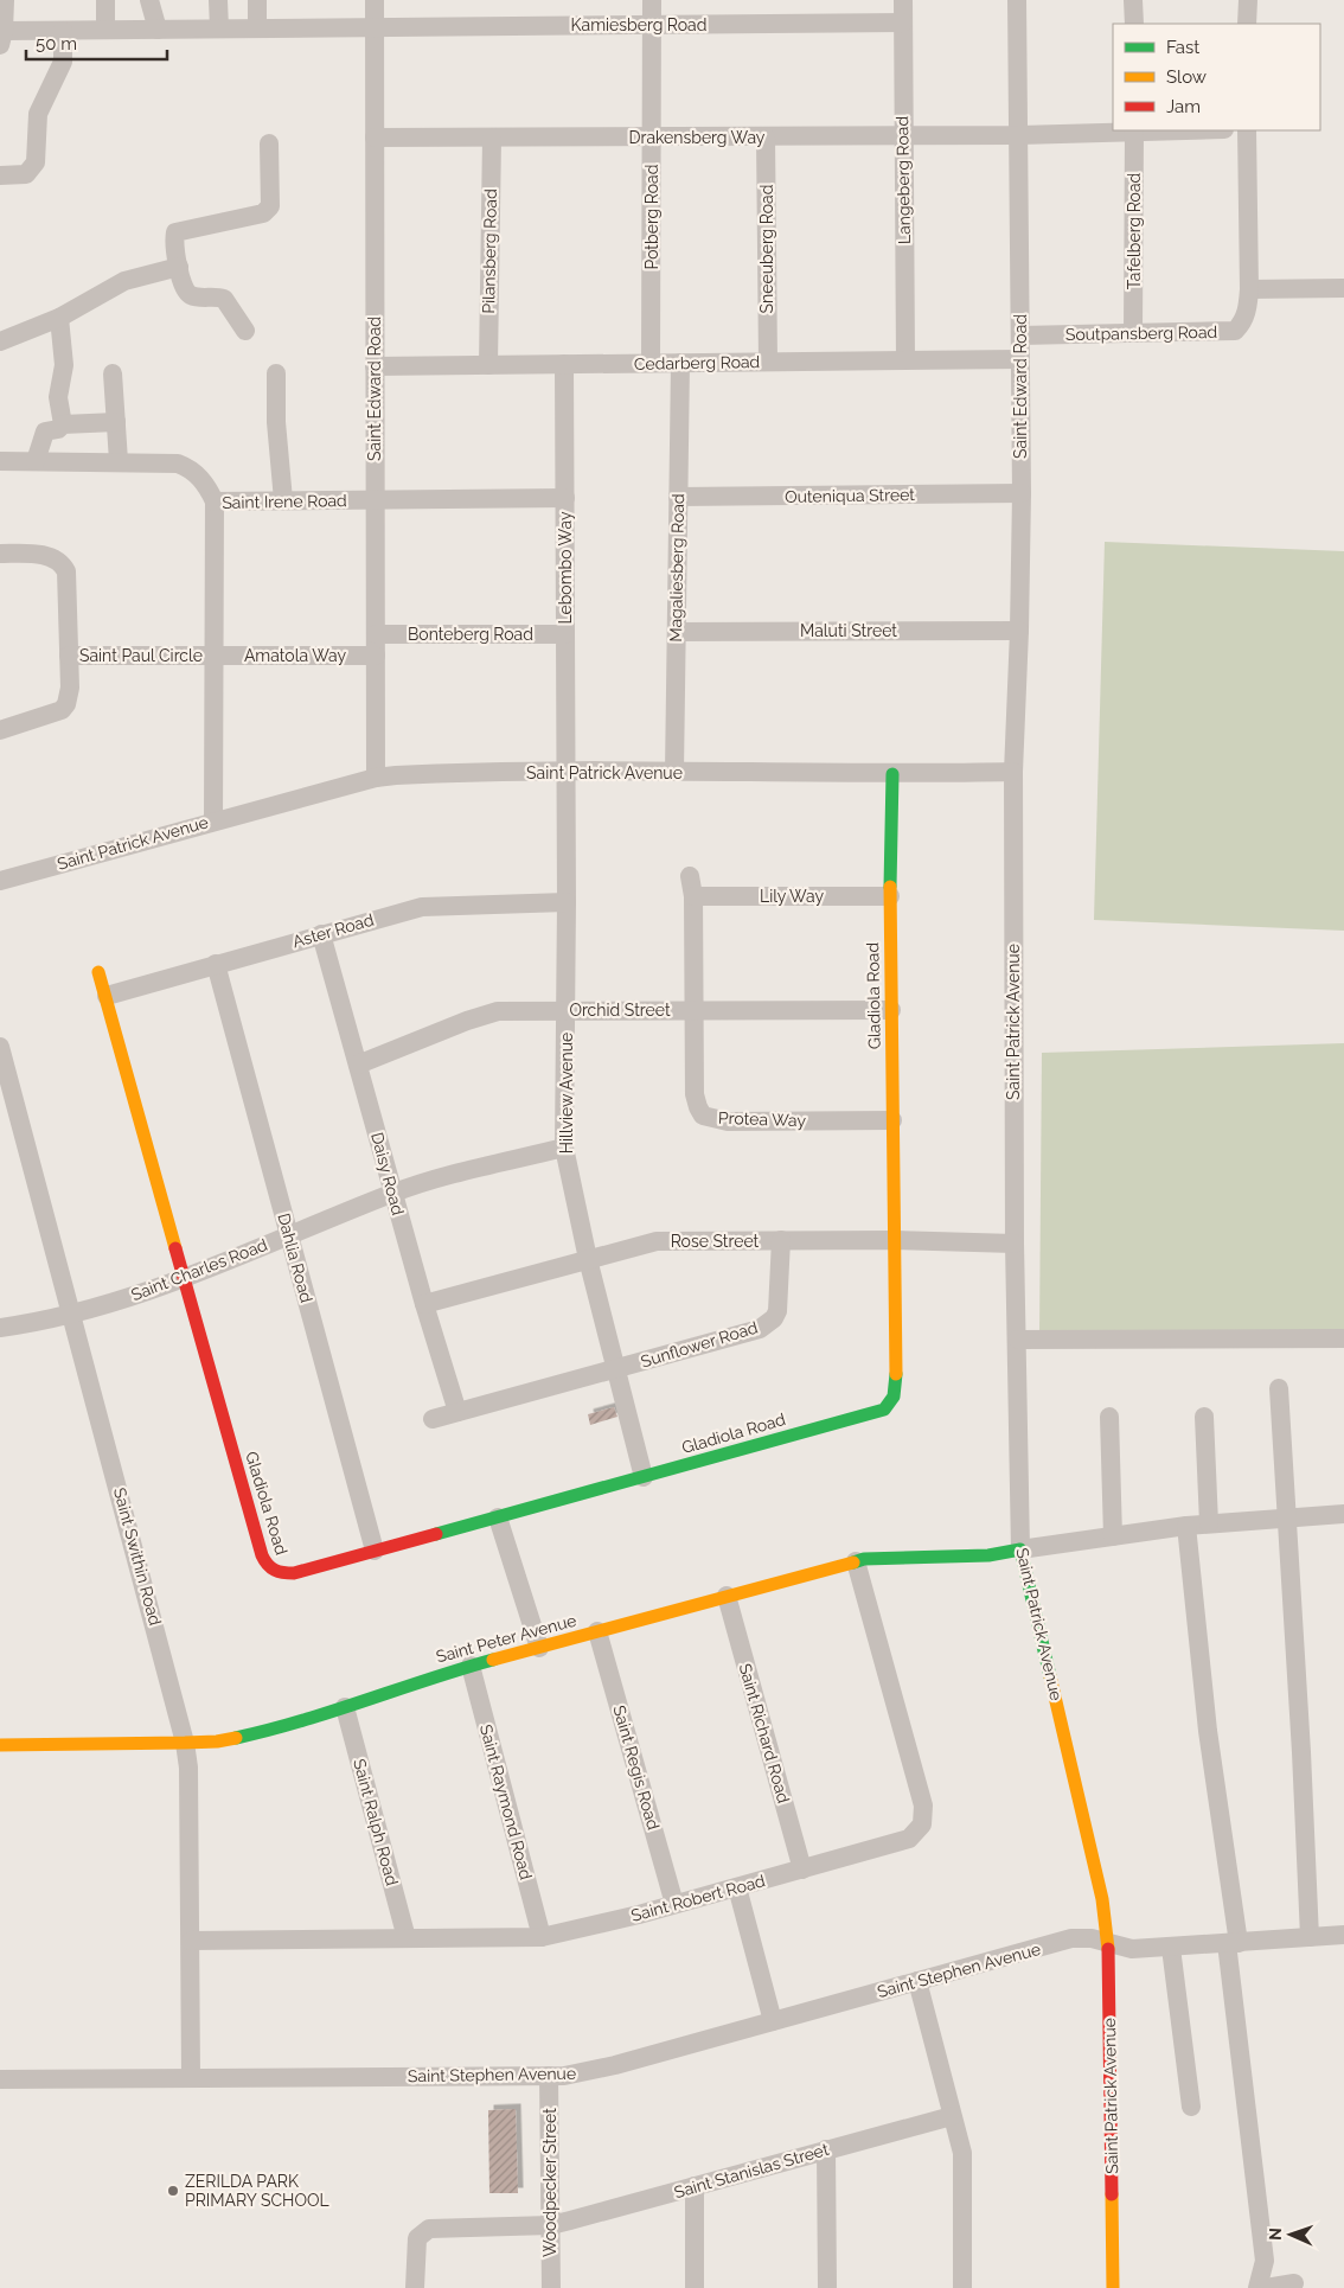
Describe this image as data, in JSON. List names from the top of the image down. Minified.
{"streets":{"street":["Kamiesberg Road","Drakensberg Way","Langeberg Road","Potberg Road","Tafelberg Road","Sneeuberg Road","Pilansberg Road","Soutpansberg Road","Cedarberg Road","Saint Edward Road","Outeniqua Street","Saint Irene Road","Lebombo Way","Magaliesberg Road","Maluti Street","Bonteberg Road","Saint Paul Circle","Amatola Way","Saint Patrick Avenue","Lily Way","Aster Road","Gladiola Road","Orchid Street","Hillview Avenue","Protea Way","Daisy Road","Rose Street","Dahlia Road","Saint Charles Road","Sunflower Road","Saint Swithin Road","Saint Peter Avenue","Saint Richard Road","Saint Regis Road","Saint Raymond Road","Saint Ralph Road","Saint Robert Road","Saint Stephen Avenue","Saint Stanislas Street","Woodpecker Street"]},"crossings":[["Kamiesberg Road","Langeberg Road"],["Kamiesberg Road","Potberg Road"],["Kamiesberg Road","Saint Edward Road"],["Drakensberg Way","Langeberg Road"],["Drakensberg Way","Potberg Road"],["Drakensberg Way","Tafelberg Road"],["Drakensberg Way","Sneeuberg Road"],["Drakensberg Way","Pilansberg Road"],["Drakensberg Way","Saint Edward Road"],["Langeberg Road","Cedarberg Road"],["Potberg Road","Cedarberg Road"],["Tafelberg Road","Soutpansberg Road"],["Sneeuberg Road","Cedarberg Road"],["Pilansberg Road","Cedarberg Road"],["Soutpansberg Road","Saint Edward Road"],["Cedarberg Road","Saint Edward Road"],["Cedarberg Road","Lebombo Way"],["Cedarberg Road","Magaliesberg Road"],["Saint Edward Road","Outeniqua Street"],["Saint Edward Road","Saint Irene Road"],["Saint Edward Road","Maluti Street"],["Saint Edward Road","Bonteberg Road"],["Saint Edward Road","Amatola Way"],["Saint Edward Road","Saint Patrick Avenue"],["Outeniqua Street","Magaliesberg Road"],["Saint Irene Road","Lebombo Way"],["Saint Irene Road","Saint Paul Circle"],["Saint Irene Road","Amatola Way"],["Saint Irene Road","Saint Patrick Avenue"],["Lebombo Way","Bonteberg Road"],["Lebombo Way","Saint Patrick Avenue"],["Lebombo Way","Hillview Avenue"],["Magaliesberg Road","Maluti Street"],["Magaliesberg Road","Saint Patrick Avenue"],["Saint Paul Circle","Amatola Way"],["Saint Patrick Avenue","Gladiola Road"],["Saint Patrick Avenue","Hillview Avenue"],["Saint Patrick Avenue","Rose Street"],["Saint Patrick Avenue","Saint Peter Avenue"],["Saint Patrick Avenue","Saint Stephen Avenue"],["Lily Way","Gladiola Road"],["Aster Road","Hillview Avenue"],["Aster Road","Daisy Road"],["Aster Road","Dahlia Road"],["Gladiola Road","Orchid Street"],["Gladiola Road","Hillview Avenue"],["Gladiola Road","Protea Way"],["Gladiola Road","Rose Street"],["Gladiola Road","Dahlia Road"],["Gladiola Road","Saint Charles Road"],["Orchid Street","Hillview Avenue"],["Orchid Street","Protea Way"],["Orchid Street","Daisy Road"],["Hillview Avenue","Rose Street"],["Hillview Avenue","Saint Charles Road"],["Hillview Avenue","Sunflower Road"],["Daisy Road","Rose Street"],["Daisy Road","Saint Charles Road"],["Rose Street","Sunflower Road"],["Dahlia Road","Saint Charles Road"],["Saint Charles Road","Saint Swithin Road"],["Saint Swithin Road","Saint Peter Avenue"],["Saint Swithin Road","Saint Robert Road"],["Saint Swithin Road","Saint Stephen Avenue"],["Saint Peter Avenue","Saint Richard Road"],["Saint Peter Avenue","Saint Regis Road"],["Saint Peter Avenue","Saint Raymond Road"],["Saint Peter Avenue","Saint Ralph Road"],["Saint Peter Avenue","Saint Robert Road"],["Saint Richard Road","Saint Robert Road"],["Saint Regis Road","Saint Robert Road"],["Saint Raymond Road","Saint Robert Road"],["Saint Ralph Road","Saint Robert Road"],["Saint Stephen Avenue","Woodpecker Street"],["Saint Stanislas Street","Woodpecker Street"]],"places":["ZERILDA PARK PRIMARY SCHOOL"],"legend":["Fast","Slow","Jam"],"scale_bar":"50 m","north":"left"}
